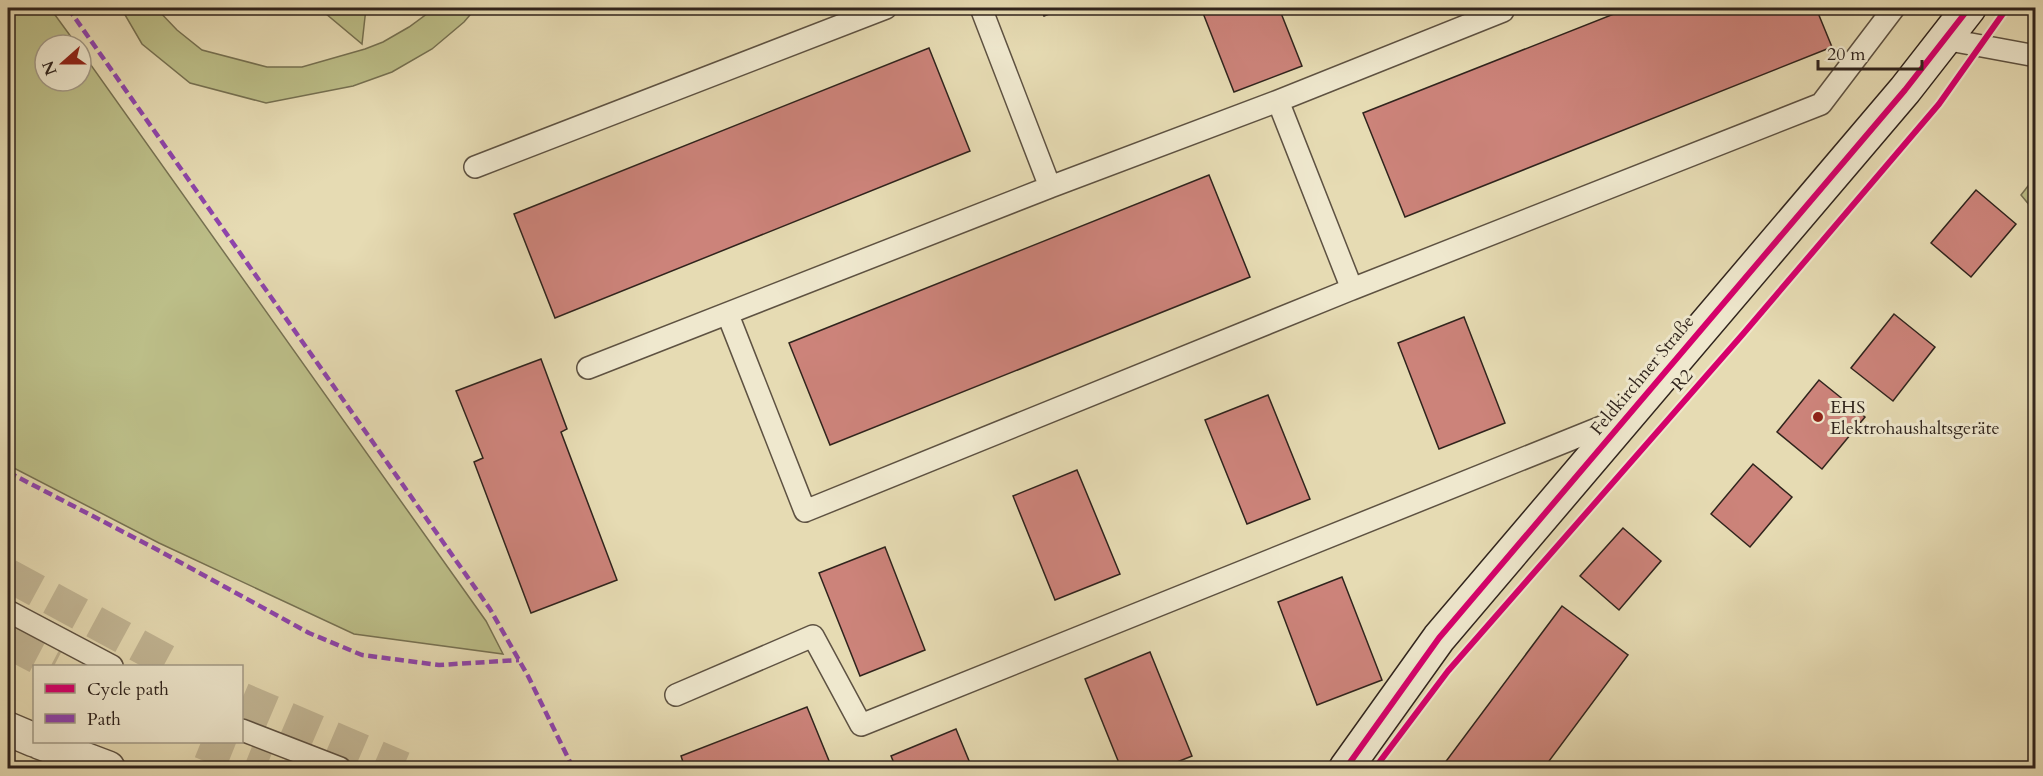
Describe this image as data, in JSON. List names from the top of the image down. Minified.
{"streets":{"street":["Feldkirchner Straße"],"cycle path":["R2"]},"places":["EHS Elektrohaushaltsgeräte"],"legend":["Cycle path","Path"],"scale_bar":"20 m","north":"left"}
